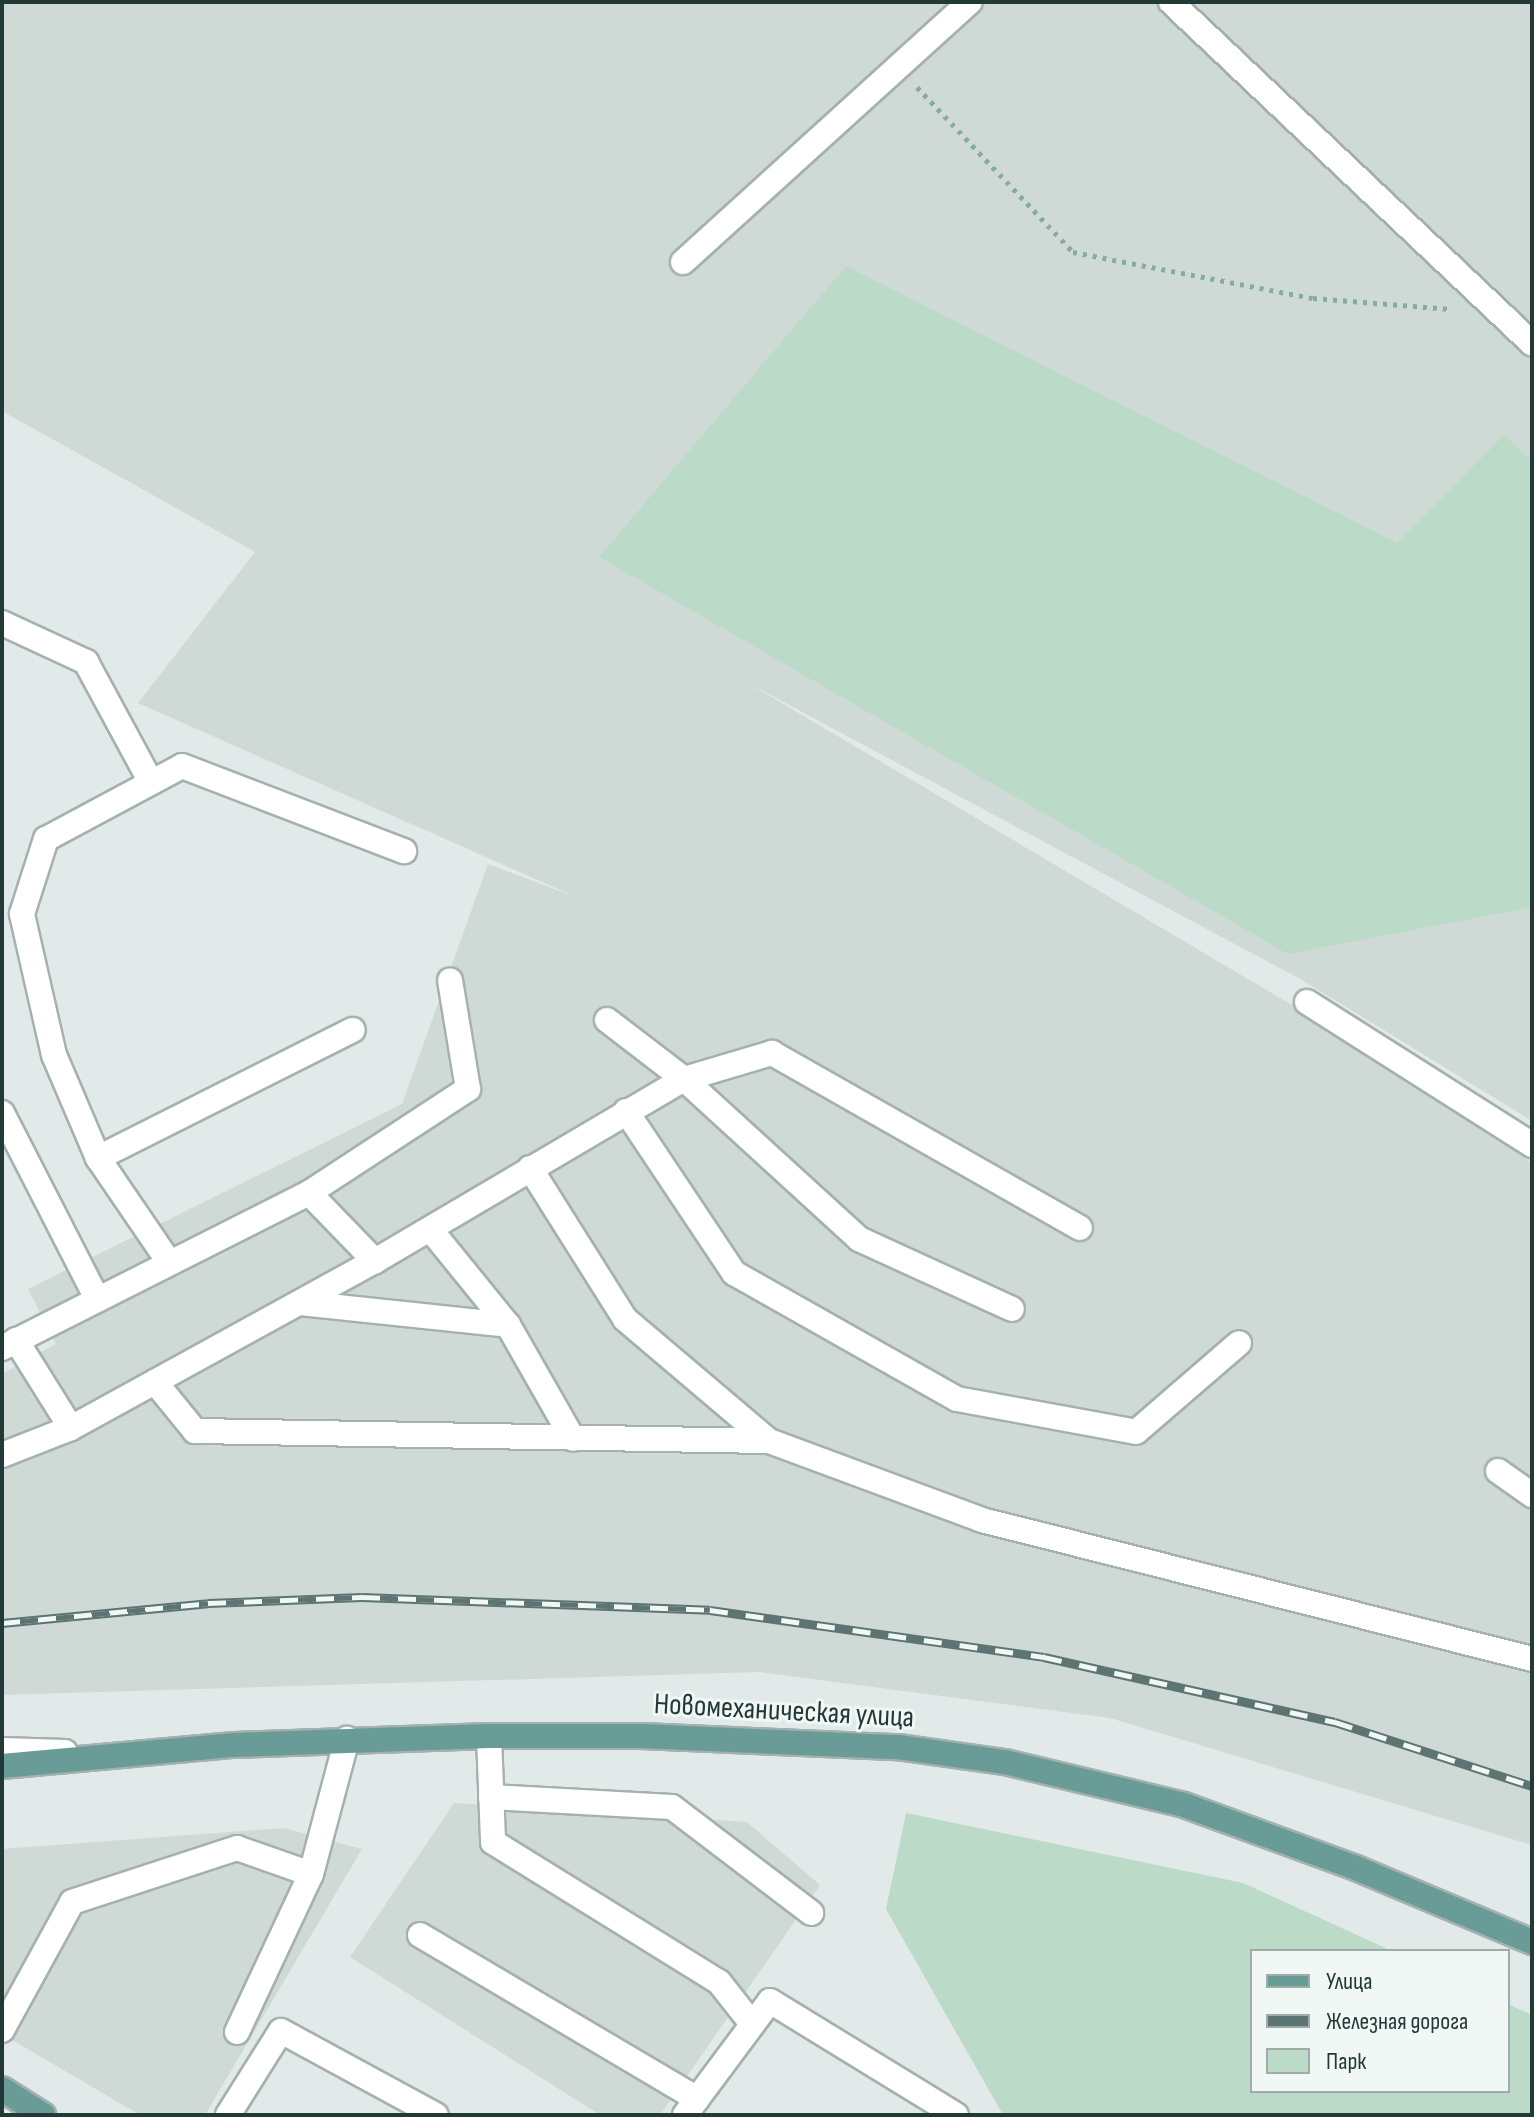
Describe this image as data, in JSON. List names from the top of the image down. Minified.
{"streets":{"main road":["Новомеханическая улица"]},"legend":["Улица","Железная дорога","Парк"]}
